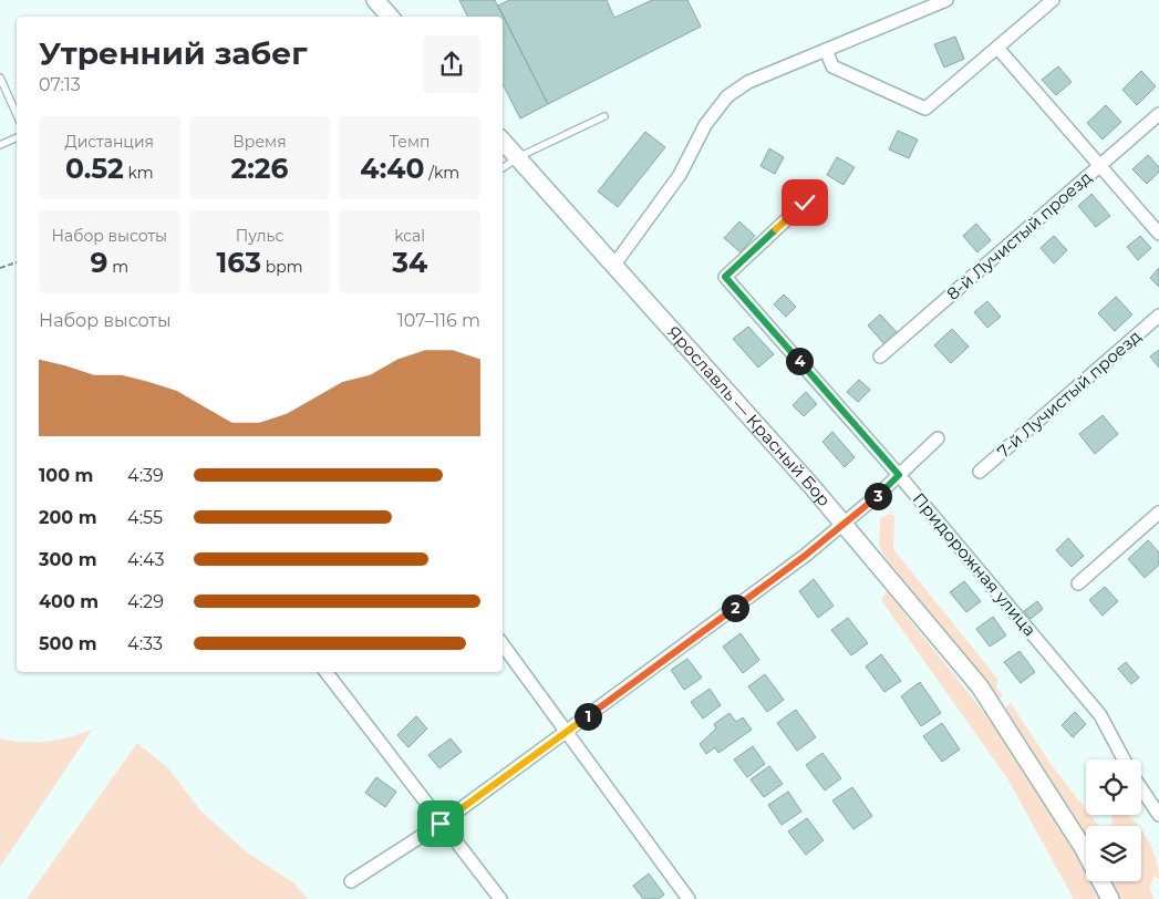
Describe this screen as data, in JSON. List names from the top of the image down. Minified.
{"streets":{"street":["8-й Лучистый проезд","7-й Лучистый проезд","Ярославль — Красный Бор","Придорожная улица"]},"page":{"heading":["Утренний забег","07:13"],"stats":[["Дистанция","0.52 km"],["Время","2:26"],["Темп","4:40 /km"],["Набор высоты","9 m"],["Пульс","163 bpm"],["kcal","34"]],"chart":["Набор высоты","107–116 m"],"pins":["4","3","2","1"],"list":[{"name":"100 m","note":"4:39"},{"name":"200 m","note":"4:55"},{"name":"300 m","note":"4:43"},{"name":"400 m","note":"4:29"},{"name":"500 m","note":"4:33"}]}}
